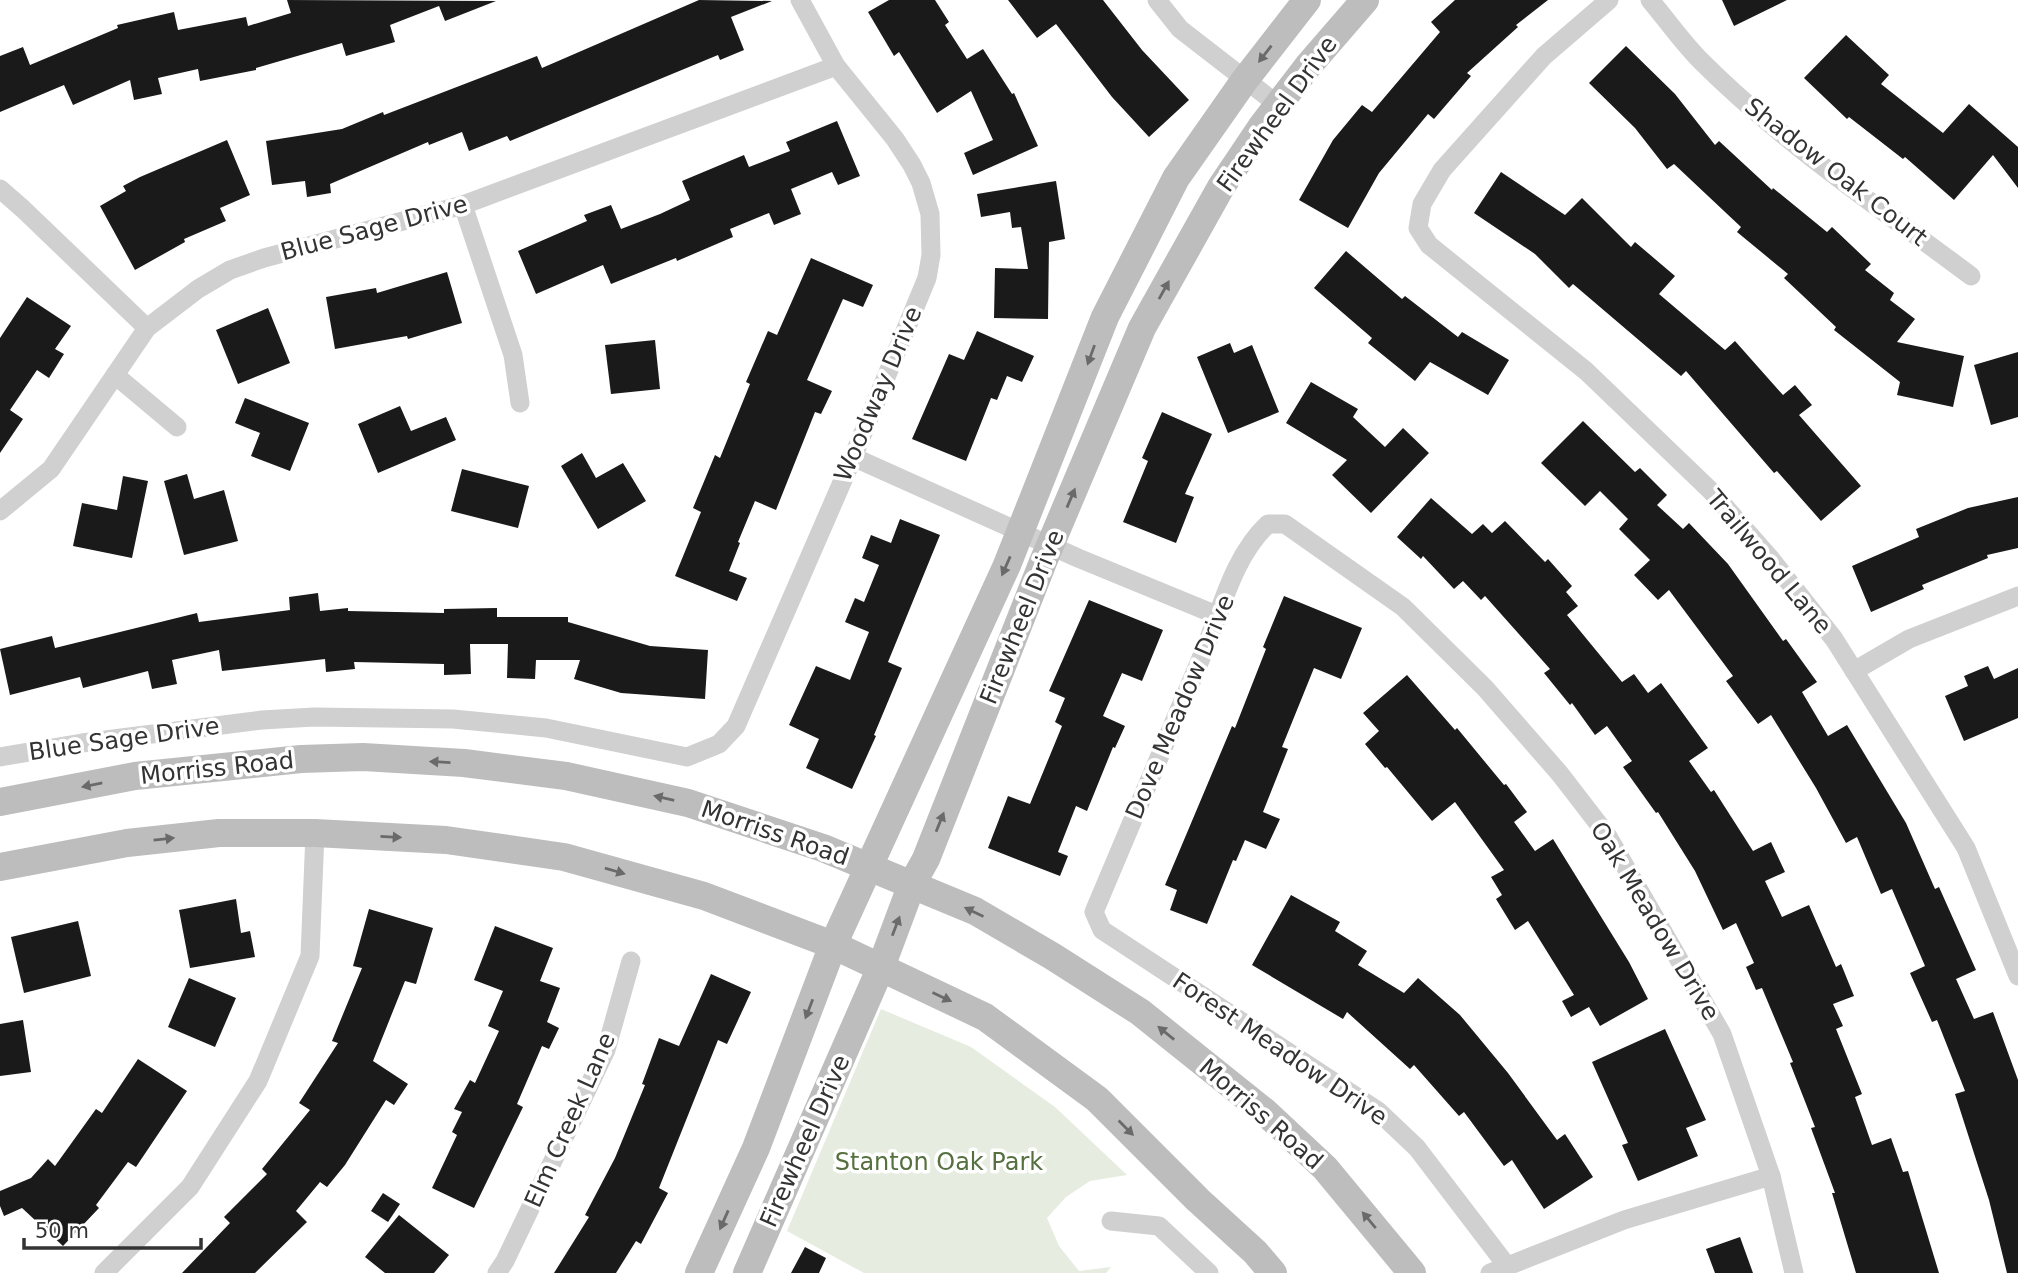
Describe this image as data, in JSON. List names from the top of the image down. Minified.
{"streets":{"main road":["Firewheel Drive","Morriss Road"],"street":["Shadow Oak Court","Blue Sage Drive","Woodway Drive","Trailwood Lane","Dove Meadow Drive","Oak Meadow Drive","Forest Meadow Drive","Elm Creek Lane"]},"crossings":[["Firewheel Drive","Morriss Road"],["Blue Sage Drive","Woodway Drive"],["Dove Meadow Drive","Oak Meadow Drive"],["Dove Meadow Drive","Forest Meadow Drive"]],"parks":["Stanton Oak Park"],"scale_bar":"50 m"}
